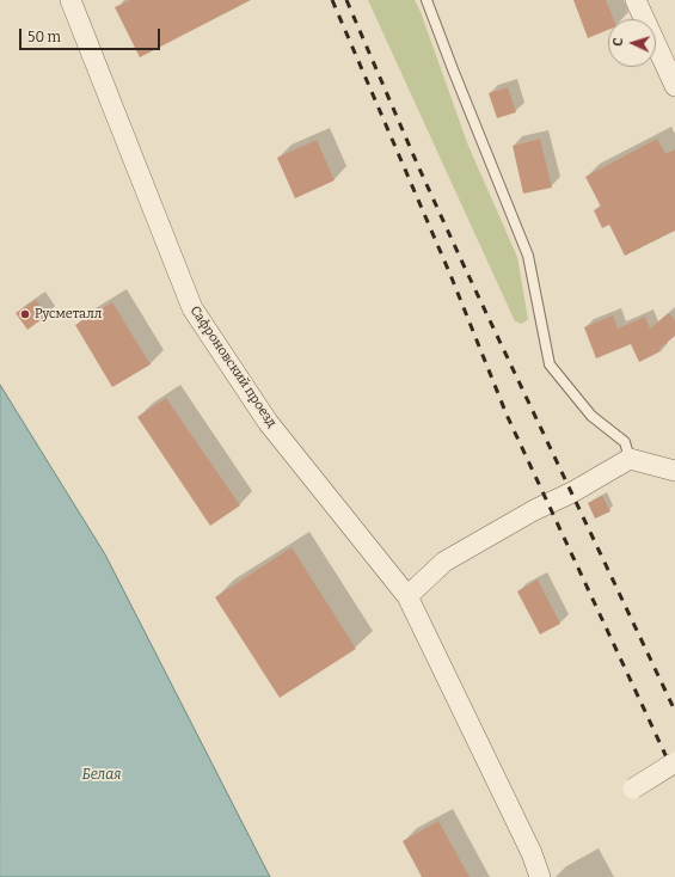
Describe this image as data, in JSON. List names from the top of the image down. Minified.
{"streets":{"street":["Сафроновский проезд"]},"water":["Белая"],"places":["Русметалл"],"scale_bar":"50 m","north":"left"}
